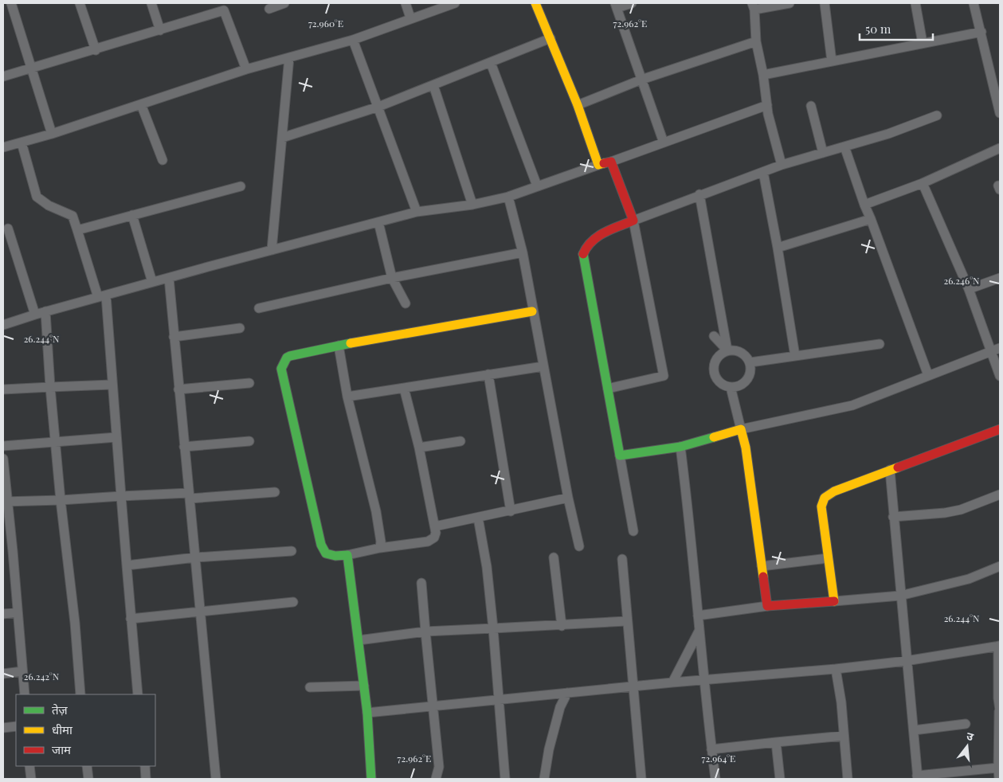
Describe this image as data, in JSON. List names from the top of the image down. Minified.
{"legend":["तेज़","धीमा","जाम"],"scale_bar":"50 m","north":"top","coordinates":["72.960°E","72.962°E","26.246°N","26.244°N","26.242°N","72.964°E"]}
